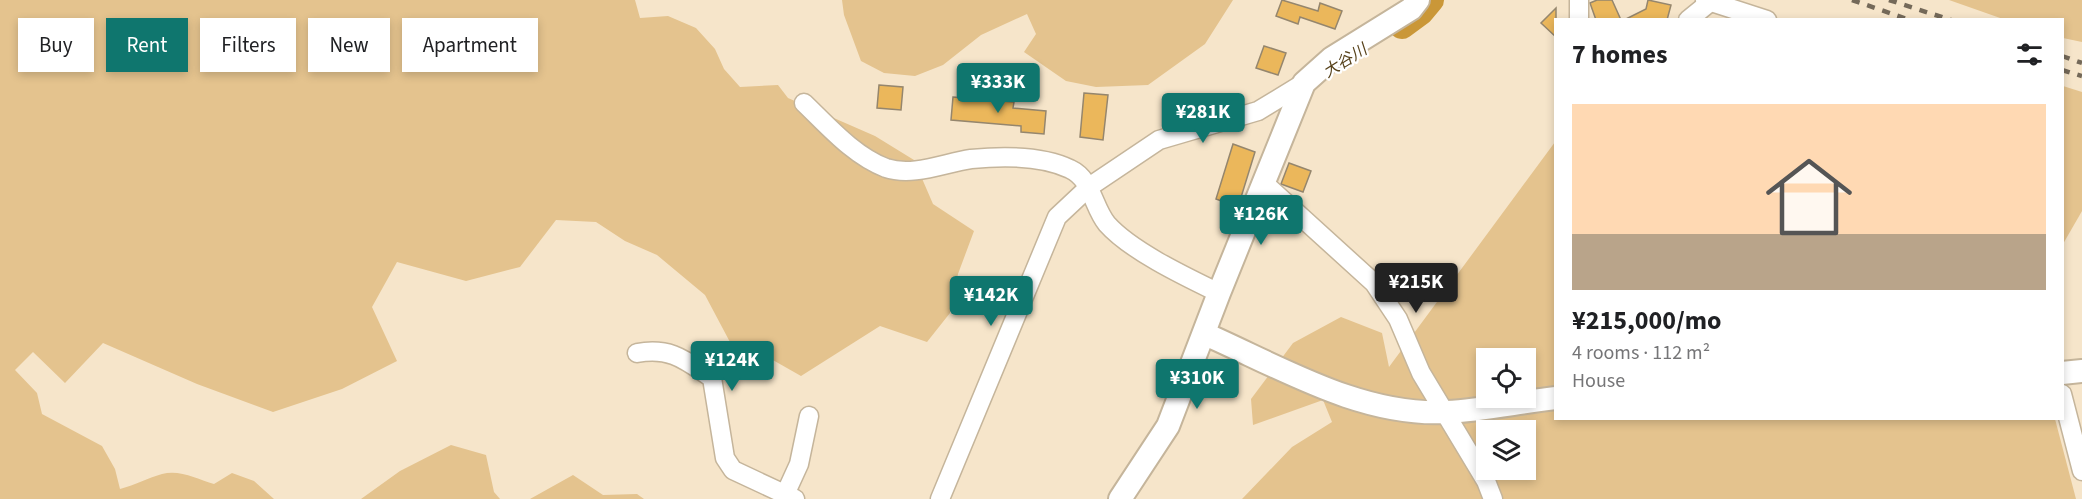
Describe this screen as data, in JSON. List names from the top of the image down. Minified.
{"water":["大谷川"],"page":{"chip":["Buy","Rent","Filters","New","Apartment"],"heading":"7 homes","price":["¥333K","¥281K","¥126K","¥215K","¥142K","¥124K","¥310K"],"list":[{"name":"¥215,000/mo","note":"4 rooms · 112 m² · House"}]}}
